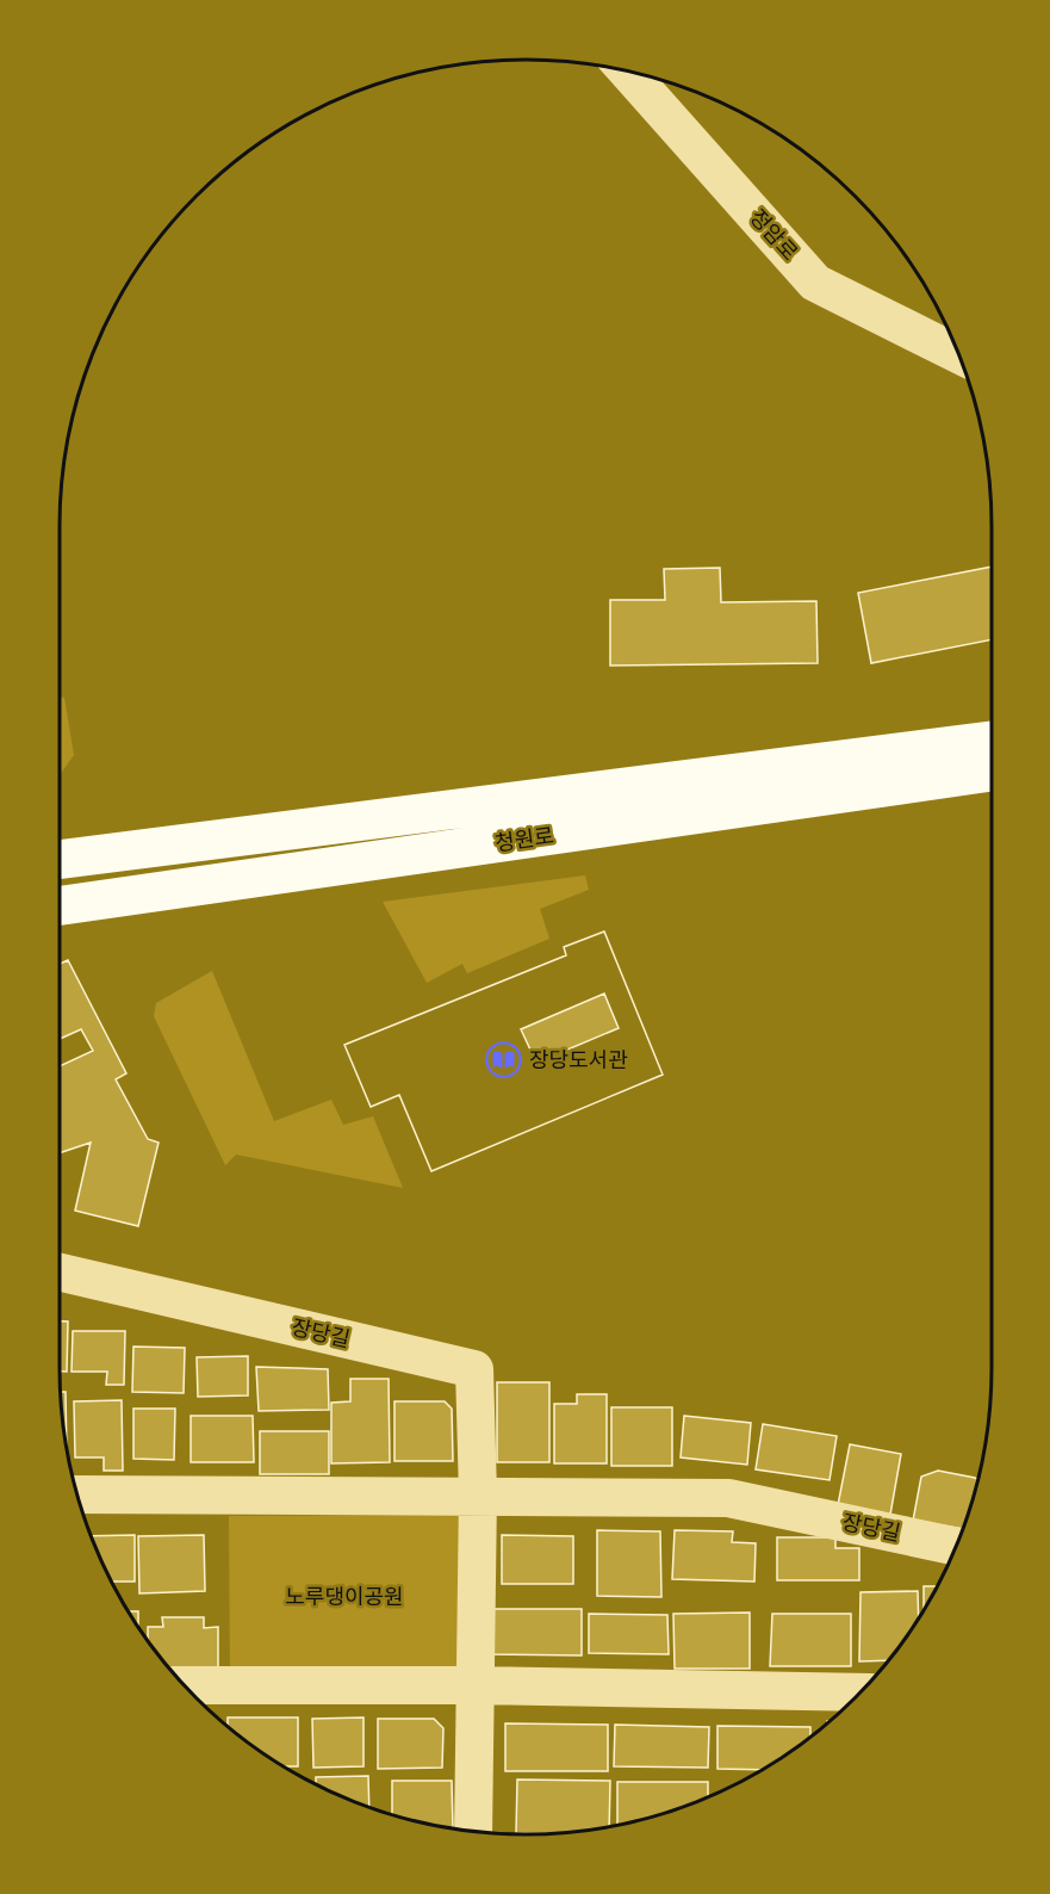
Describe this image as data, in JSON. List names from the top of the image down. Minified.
{"streets":{"main road":["청원로"],"street":["정암로","장당길"]},"parks":["노루댕이공원"],"places":{"library":["장당도서관"]}}
